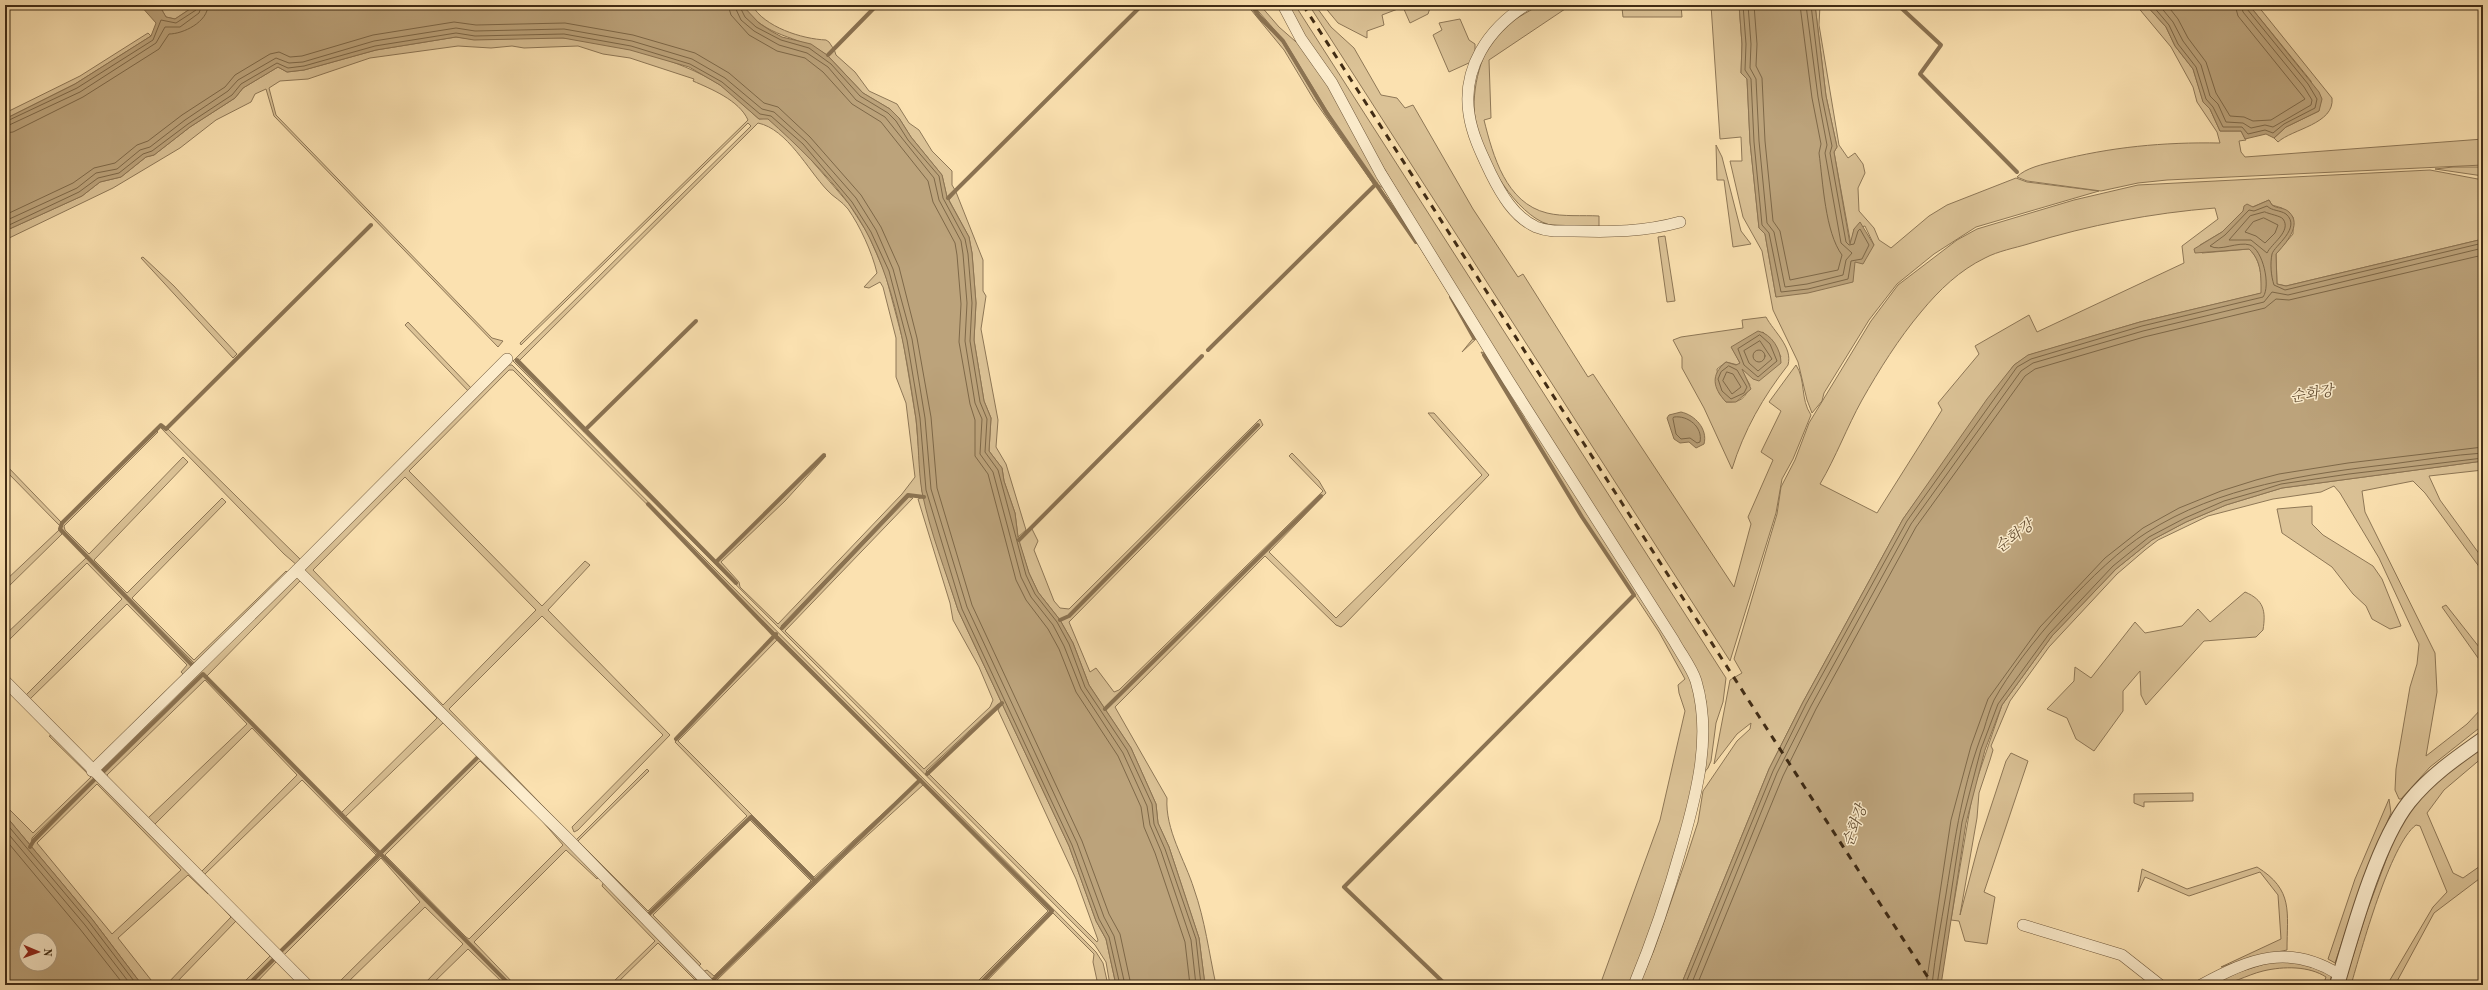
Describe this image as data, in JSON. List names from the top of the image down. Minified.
{"water":["순화강"],"north":"right"}
